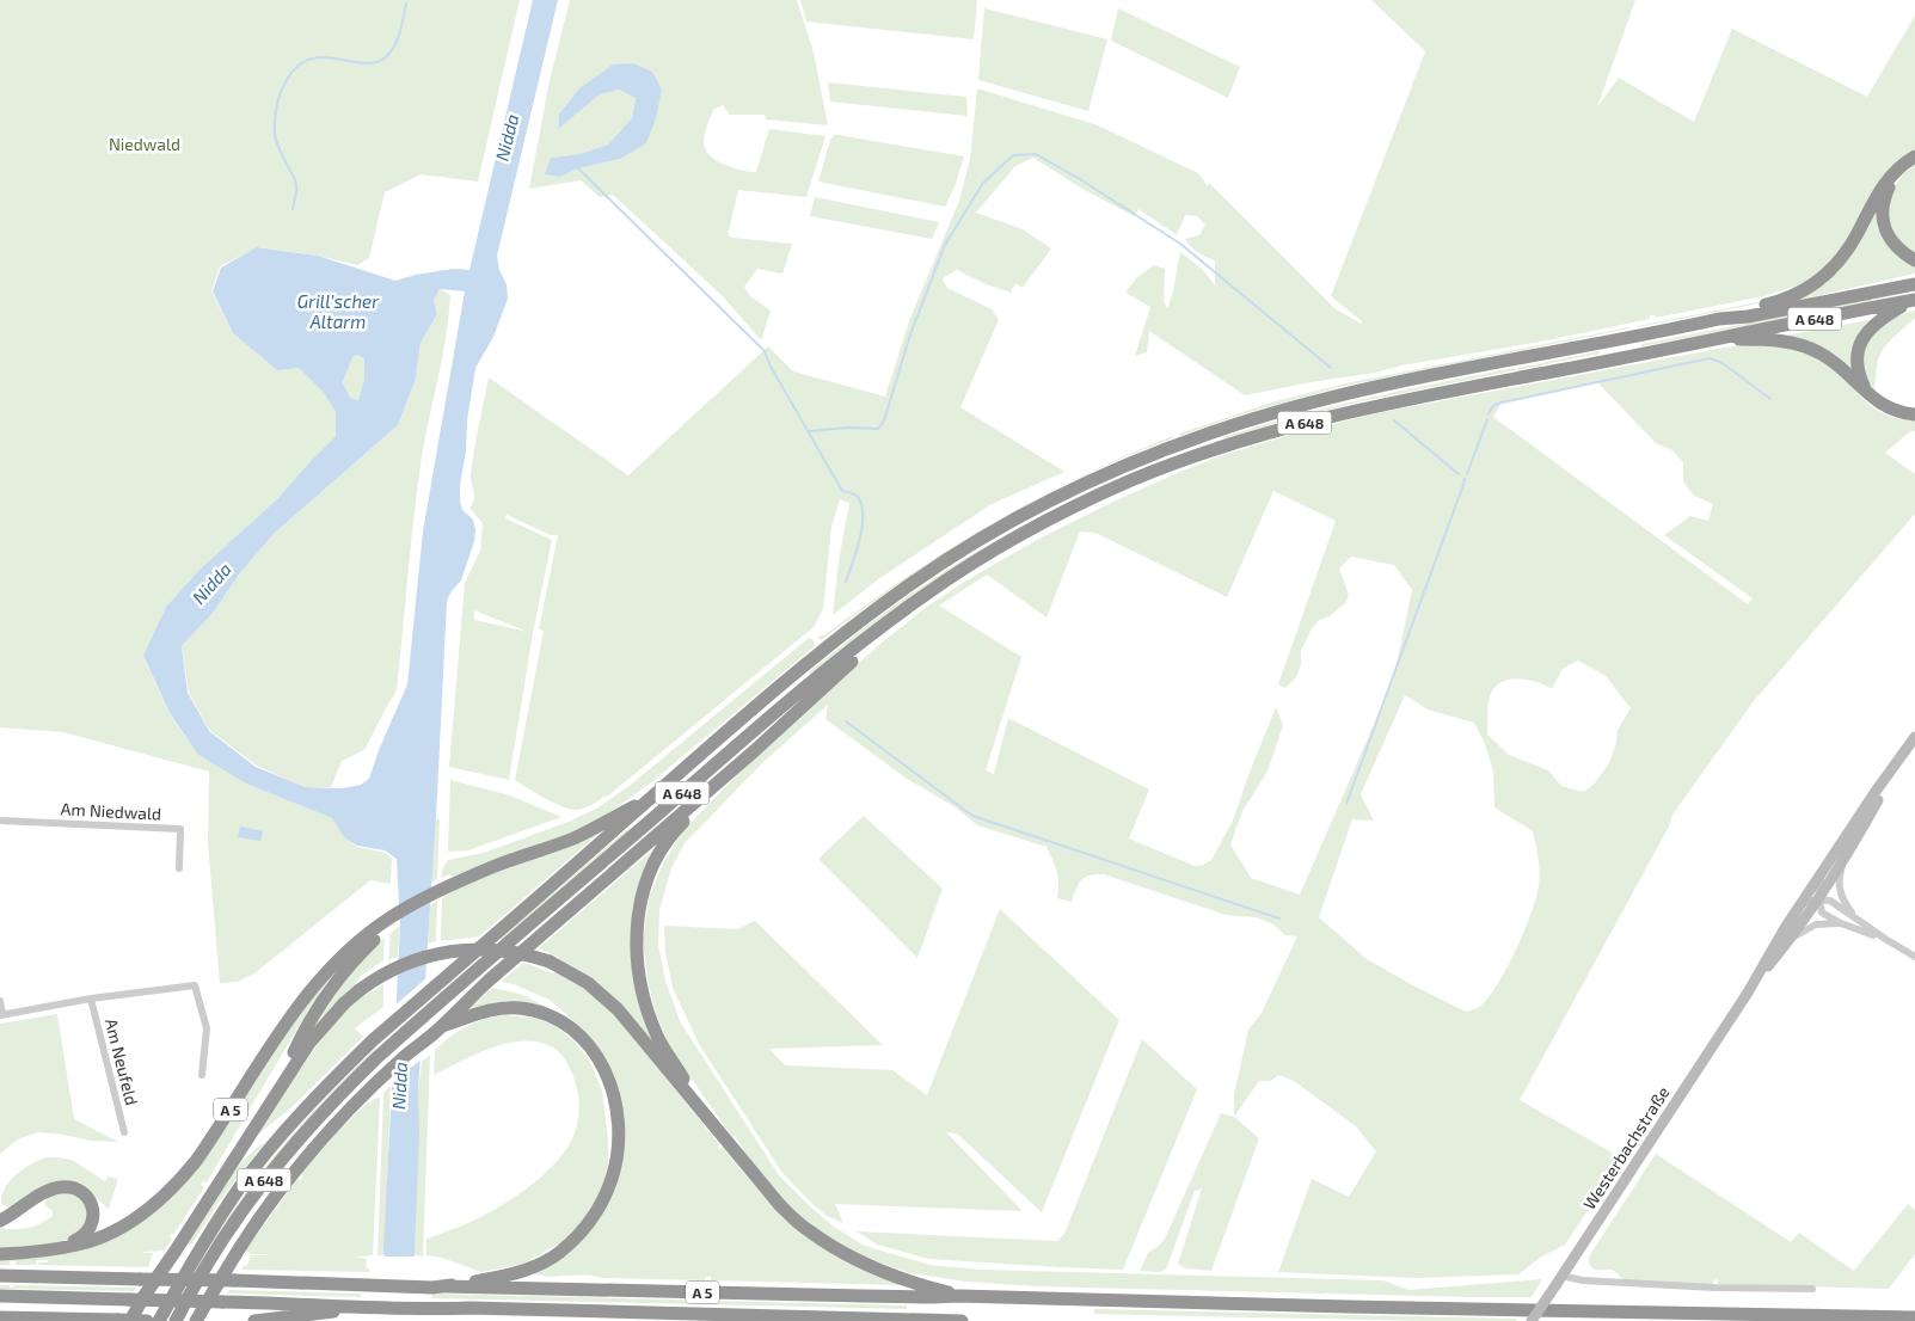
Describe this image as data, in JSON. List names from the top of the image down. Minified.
{"streets":{"highway":["A 648","A 5"],"main road":["Westerbachstraße"],"street":["Am Niedwald","Am Neufeld"]},"crossings":[["A 648","A 5"]],"water":["Nidda","Grill’scher Altarm"],"parks":["Niedwald"]}
